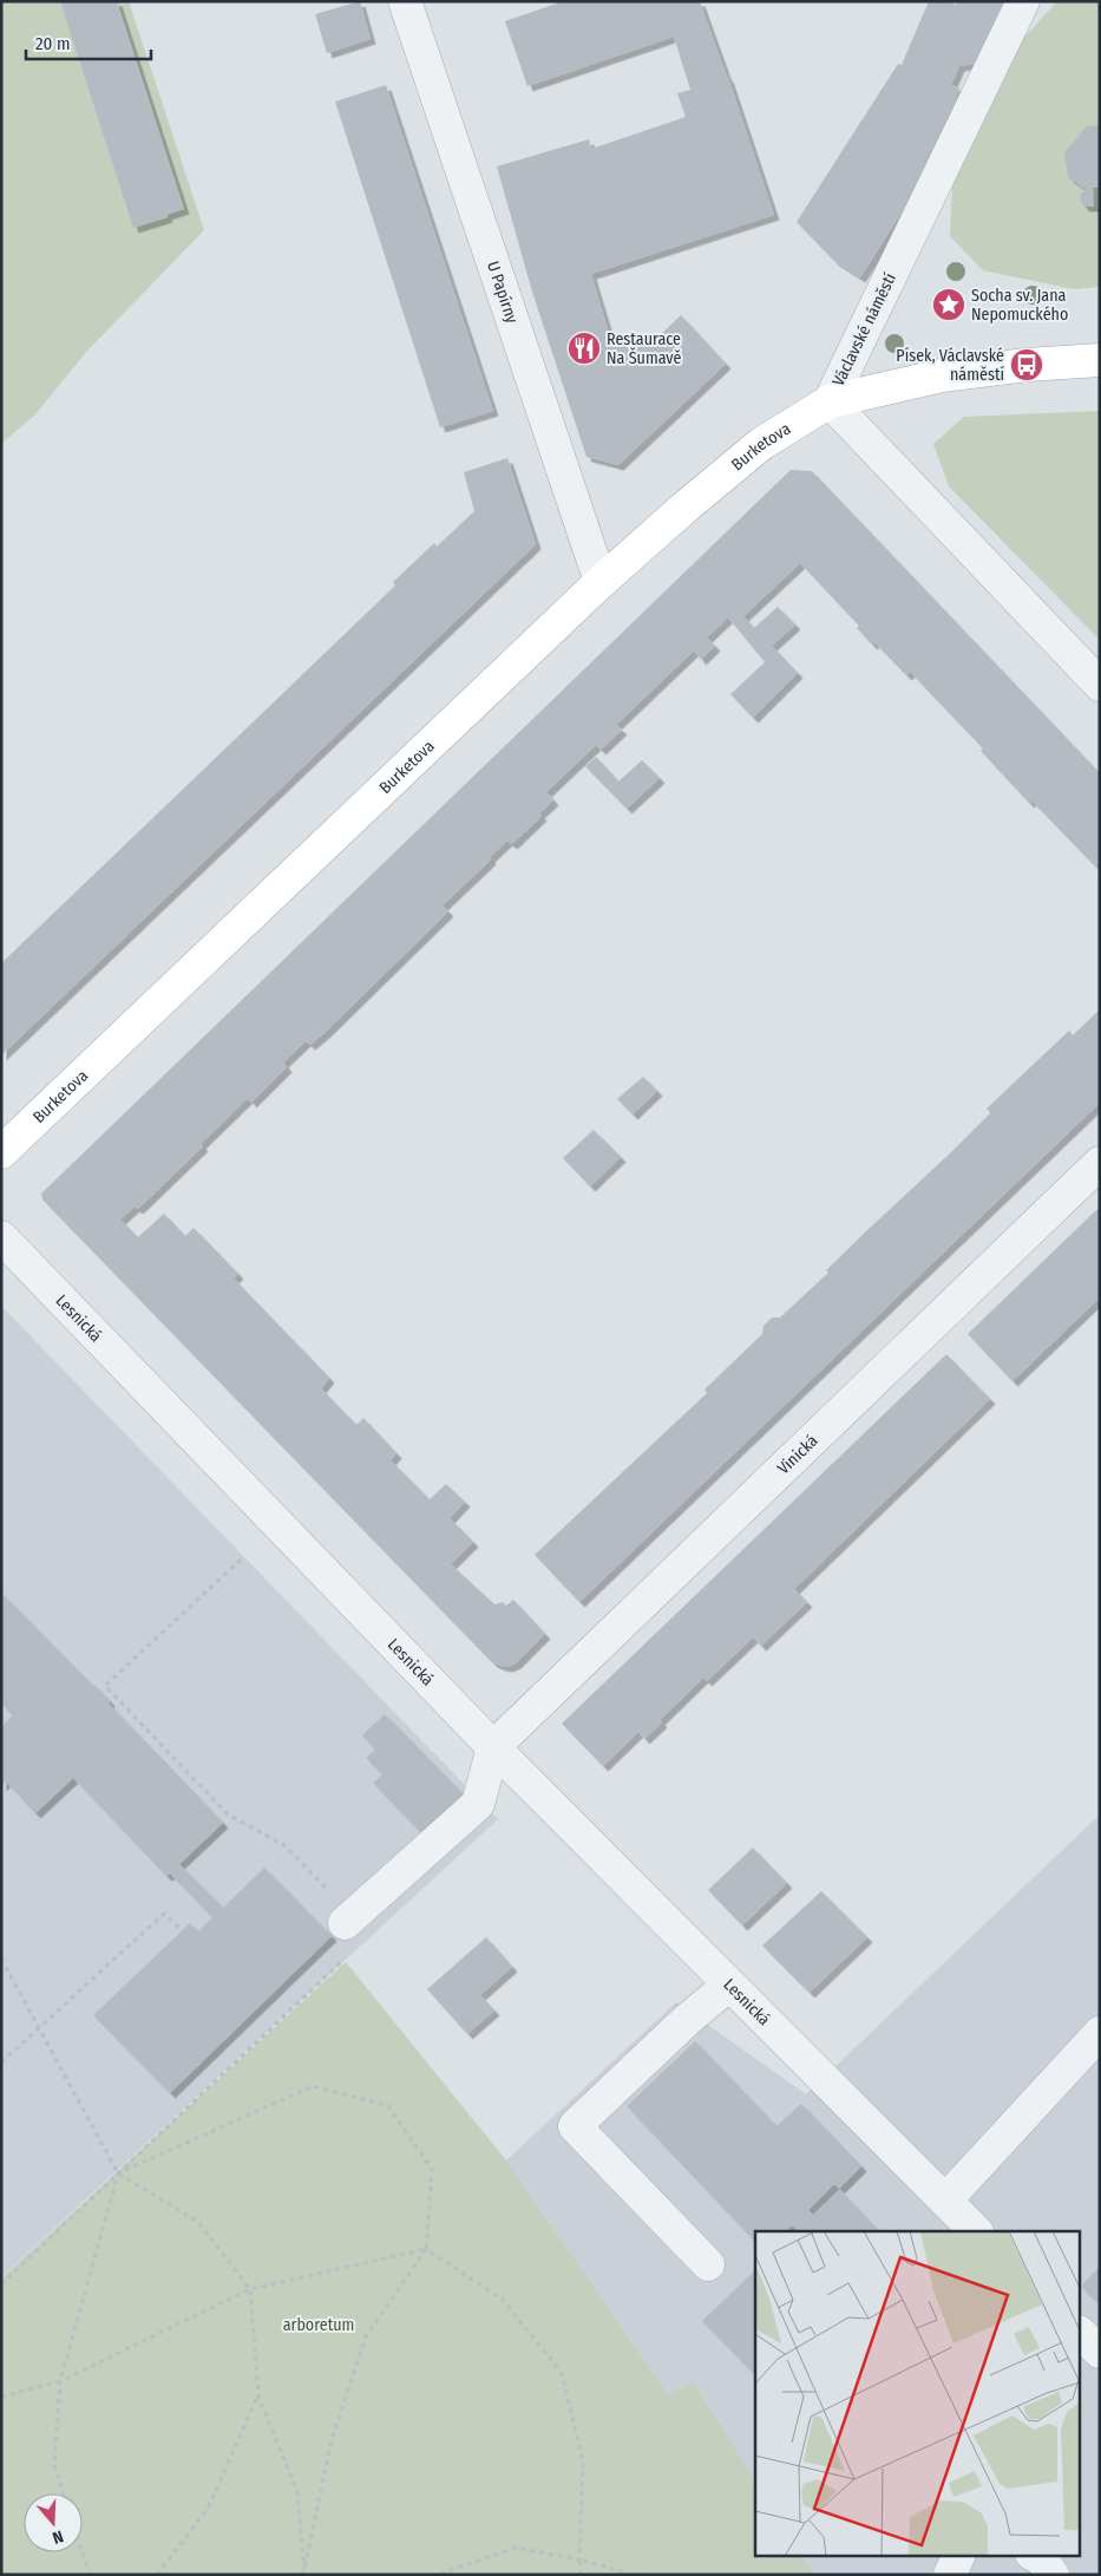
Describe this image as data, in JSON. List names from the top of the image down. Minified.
{"streets":{"main road":["Burketova"],"street":["U Papírny","Václavské náměstí","Lesnická","Vinická"]},"crossings":[["U Papírny","Burketova"],["Václavské náměstí","Burketova"],["Lesnická","Vinická"]],"parks":["arboretum"],"places":{"place":["Socha sv. Jana Nepomuckého"],"restaurant":["Restaurace Na Šumavě"],"bus stop":["Písek, Václavské náměstí"]},"scale_bar":"20 m","north":"bottom"}
